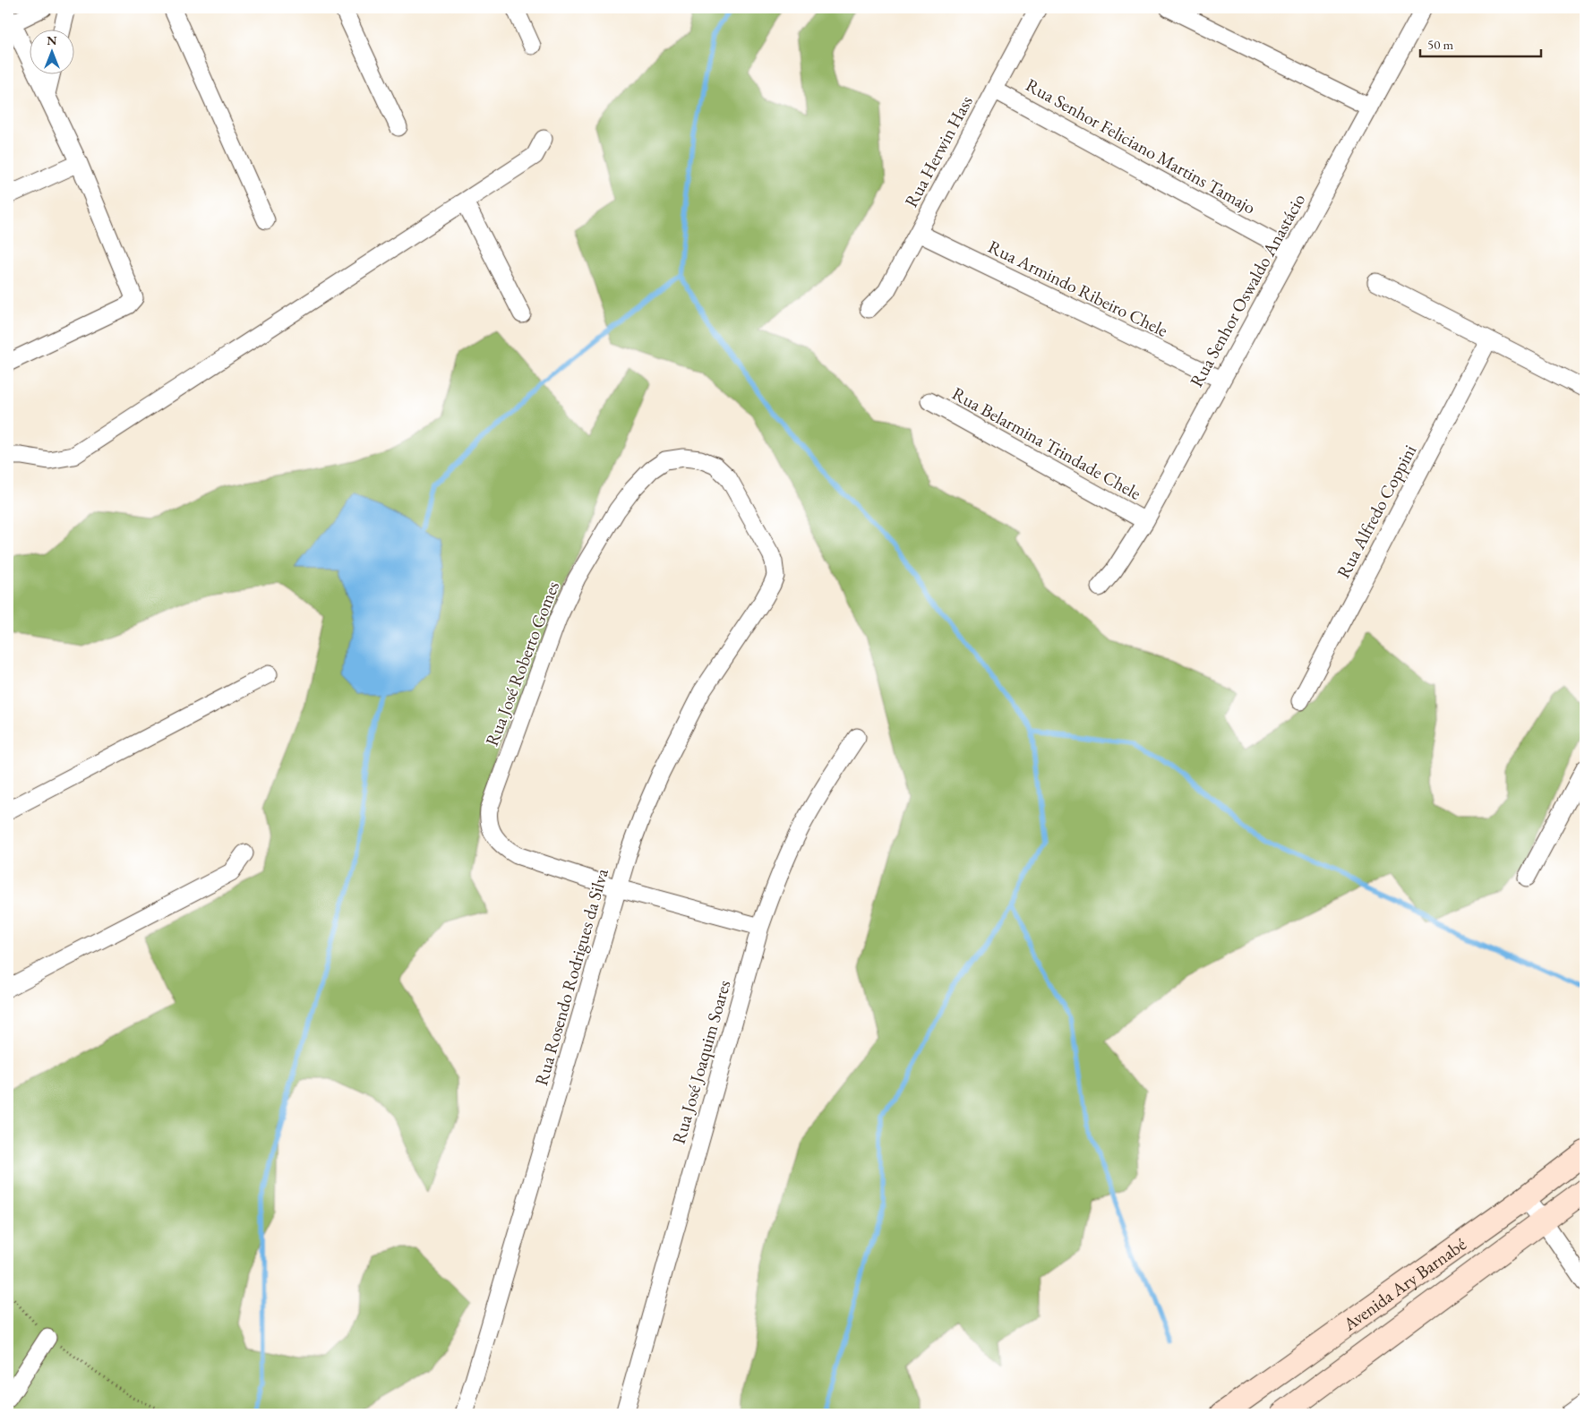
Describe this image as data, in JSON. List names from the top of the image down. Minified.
{"streets":{"street":["Rua Senhor Feliciano Martins Tamajo","Rua Herwin Hass","Rua Armindo Ribeiro Chele","Rua Senhor Oswaldo Anastácio","Rua Belarmina Trindade Chele","Rua Alfredo Coppini","Rua José Roberto Gomes","Rua Rosendo Rodrigues da Silva","Rua José Joaquim Soares","Avenida Ary Barnabé"]},"crossings":[["Rua Senhor Feliciano Martins Tamajo","Rua Herwin Hass"],["Rua Senhor Feliciano Martins Tamajo","Rua Senhor Oswaldo Anastácio"],["Rua Herwin Hass","Rua Armindo Ribeiro Chele"],["Rua Armindo Ribeiro Chele","Rua Senhor Oswaldo Anastácio"],["Rua Senhor Oswaldo Anastácio","Rua Belarmina Trindade Chele"],["Rua José Roberto Gomes","Rua Rosendo Rodrigues da Silva"]],"scale_bar":"50 m","north":"top"}
